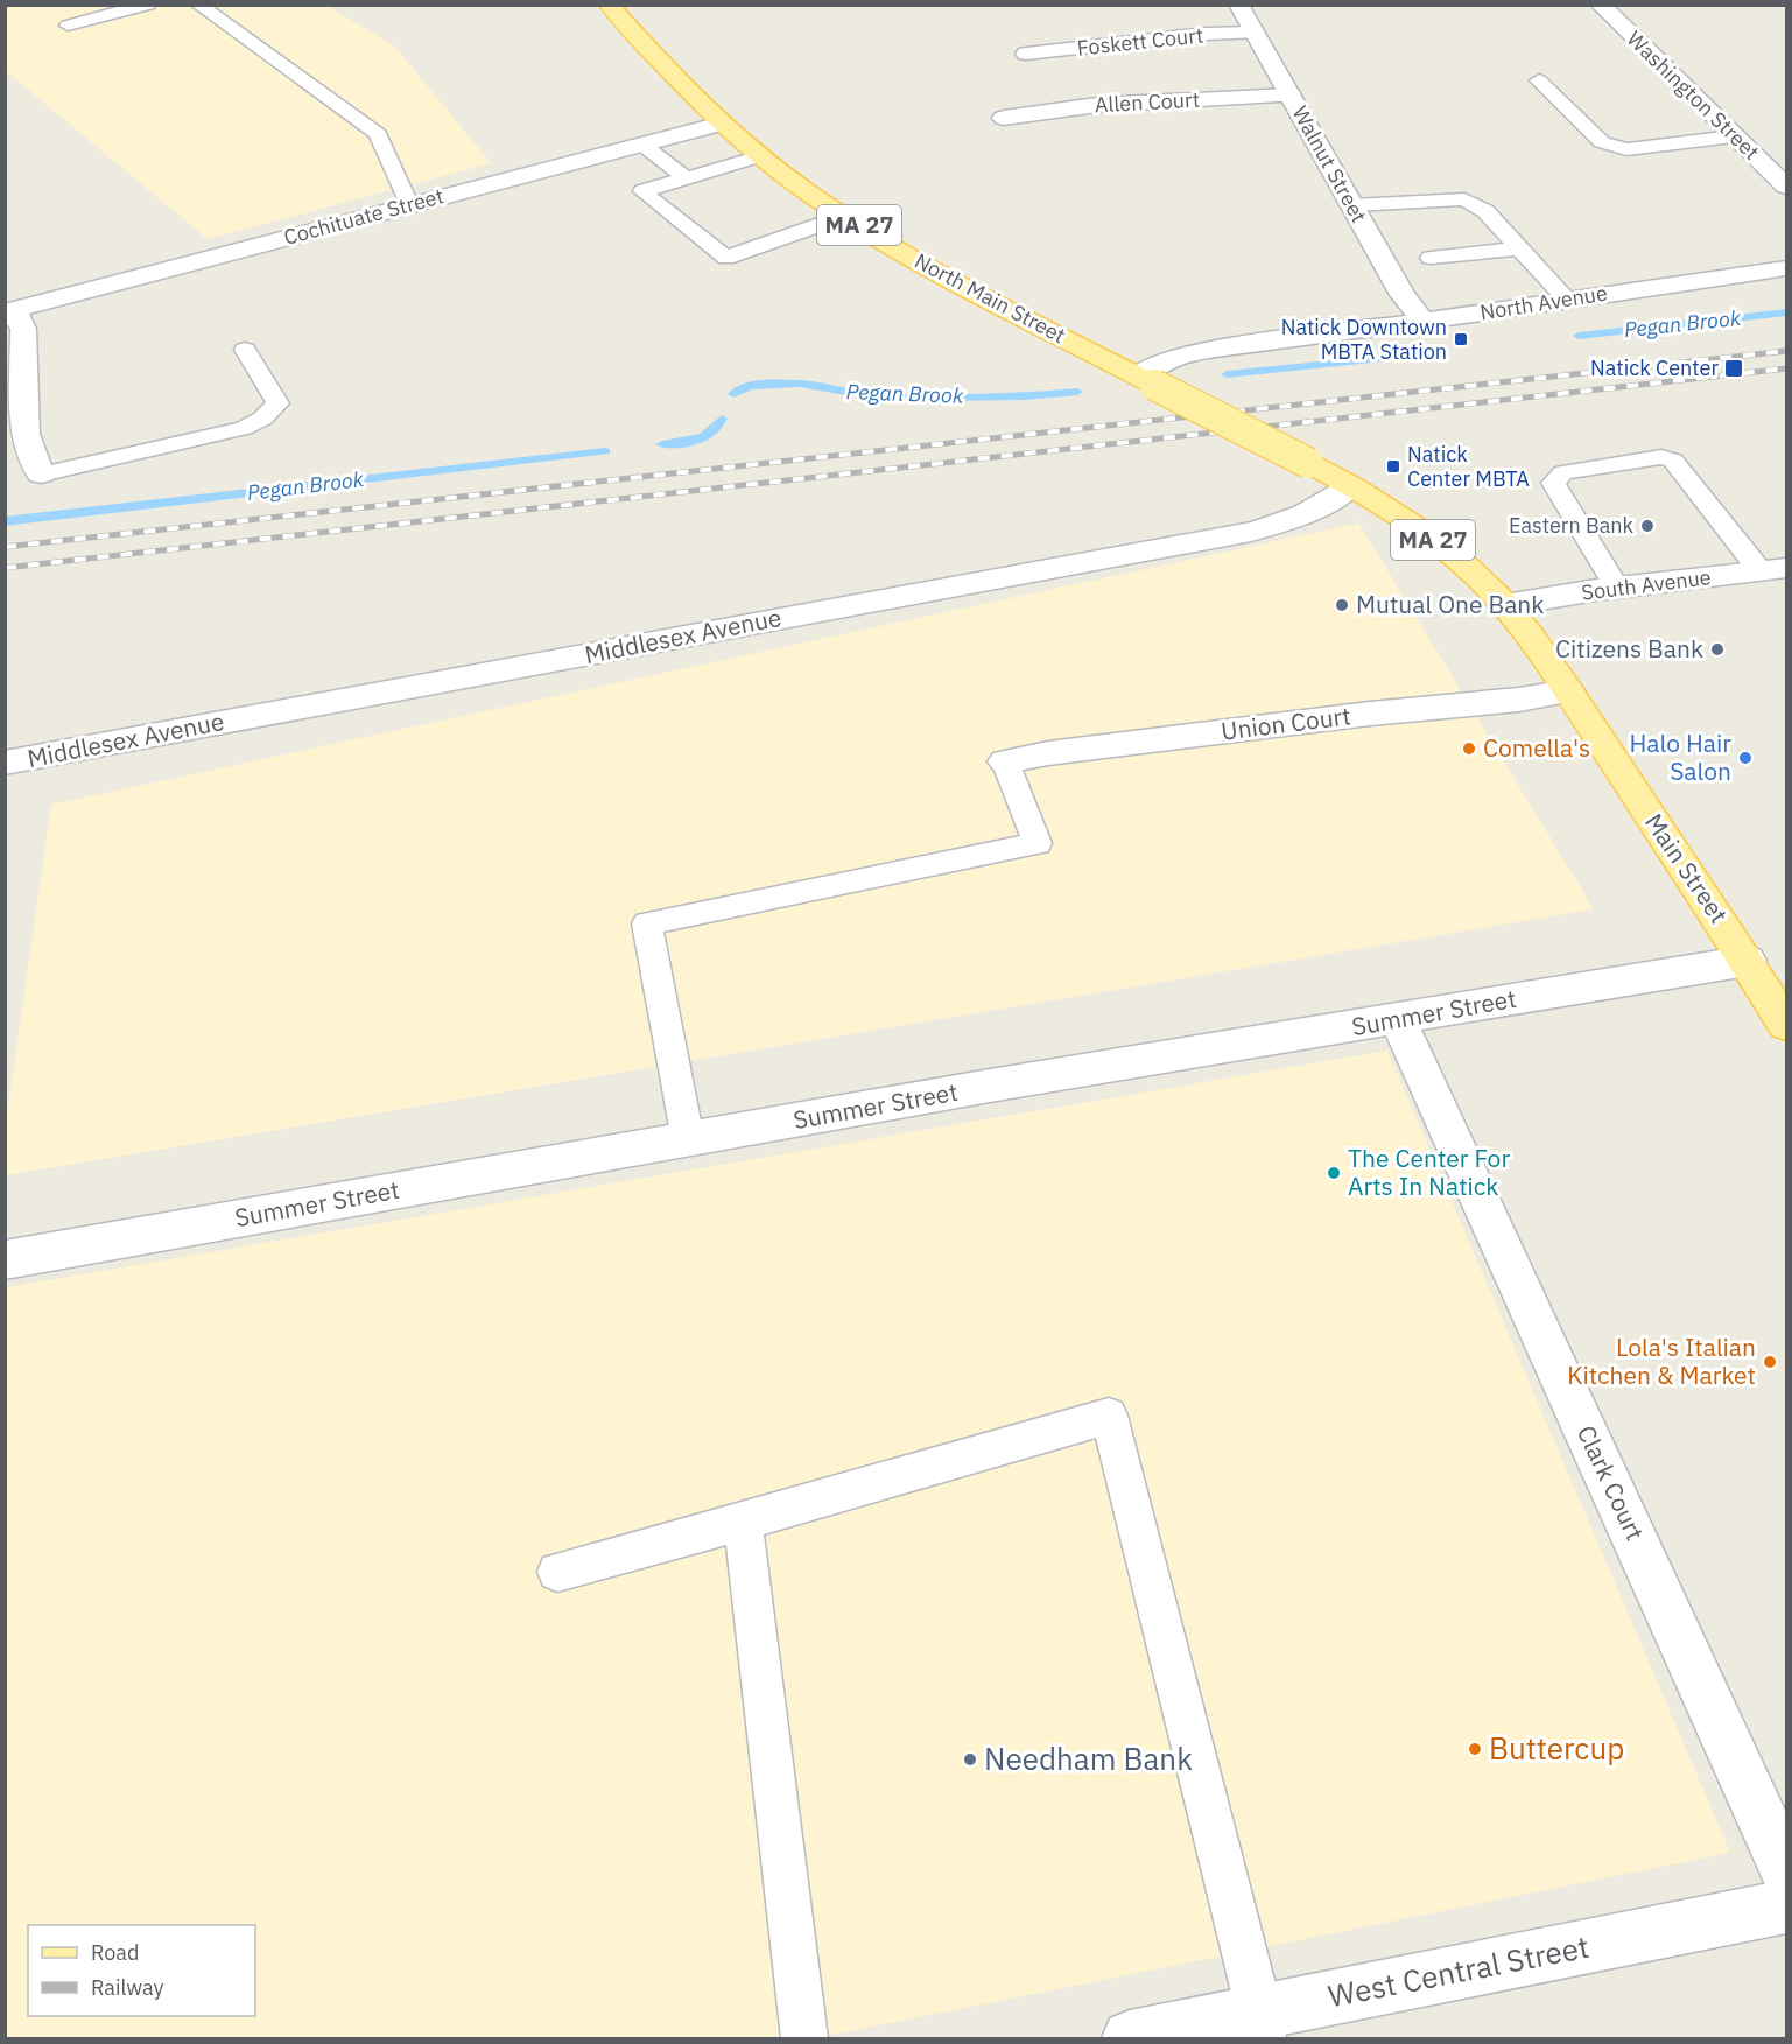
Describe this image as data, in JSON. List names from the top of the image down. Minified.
{"streets":{"main road":["MA 27","North Main Street","Main Street"],"street":["Foskett Court","Washington Street","Allen Court","Walnut Street","Cochituate Street","North Avenue","South Avenue","Middlesex Avenue","Union Court","Summer Street","Clark Court","West Central Street"]},"crossings":[["Foskett Court","Walnut Street"],["Allen Court","Walnut Street"],["Walnut Street","North Avenue"],["Cochituate Street","North Main Street"],["North Main Street","North Avenue"],["North Main Street","Main Street"],["South Avenue","Main Street"],["Middlesex Avenue","Main Street"],["Union Court","Main Street"],["Main Street","Summer Street"],["Summer Street","Clark Court"]],"water":["Pegan Brook"],"places":{"transit":["Natick Downtown MBTA Station","Natick Center","Natick Center MBTA"],"other":["Eastern Bank","Mutual One Bank","Citizens Bank","Comella's","Halo Hair Salon","The Center For Arts In Natick","Lola's Italian Kitchen & Market","Buttercup","Needham Bank"]},"legend":["Road","Railway"]}
